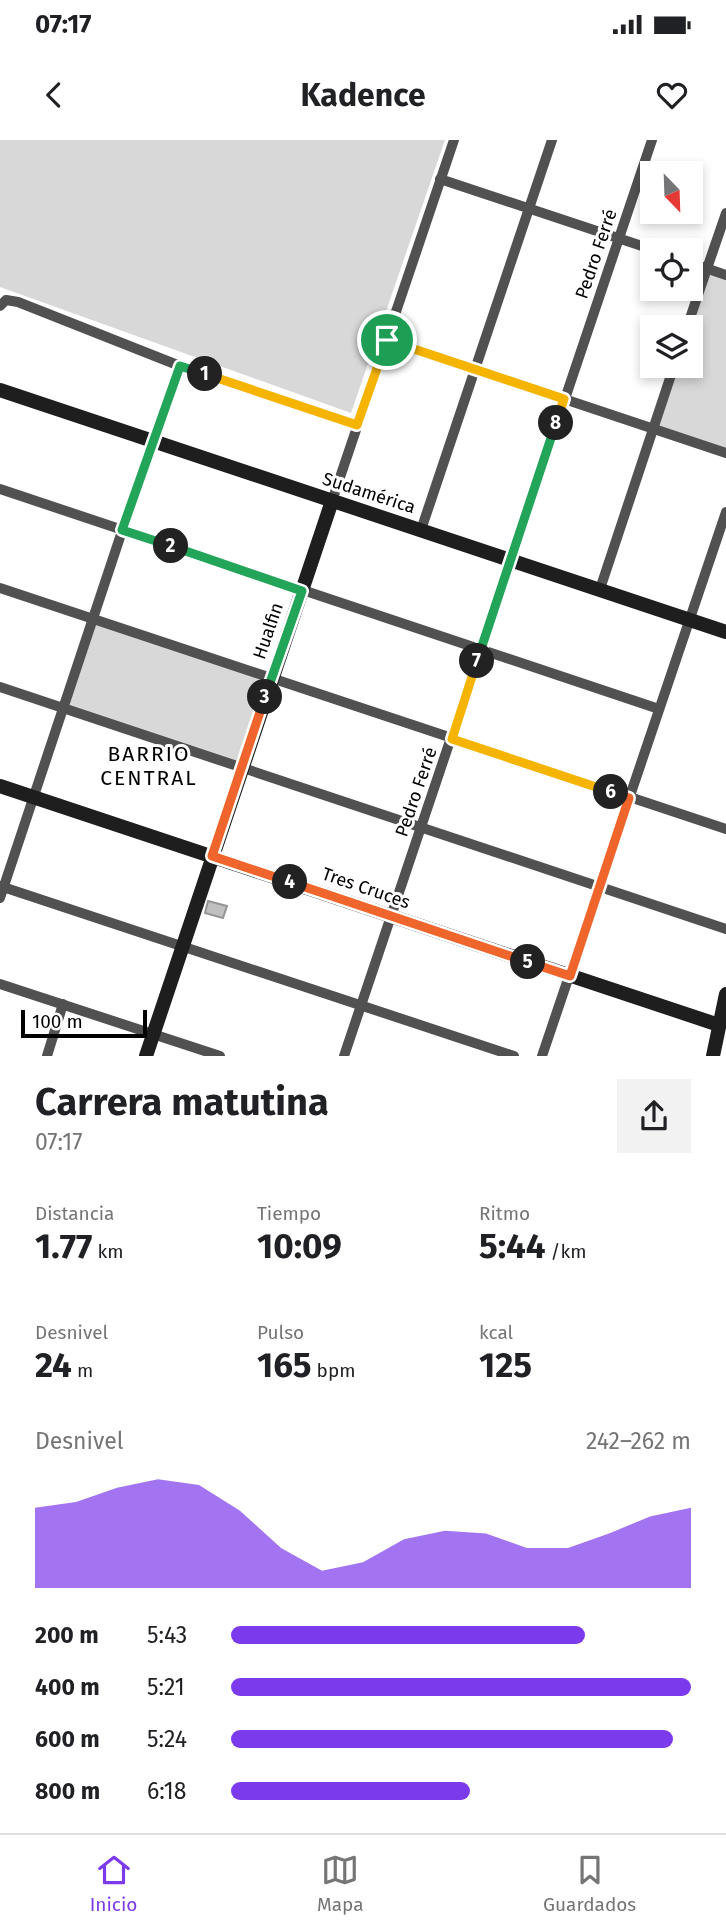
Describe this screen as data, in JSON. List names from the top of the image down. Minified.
{"streets":{"street":["Pedro Ferré","Sudamérica","Hualfin","Tres Cruces"]},"crossings":[["Pedro Ferré","Sudamérica"],["Pedro Ferré","Tres Cruces"],["Sudamérica","Hualfin"],["Hualfin","Tres Cruces"]],"districts":["BARRIO CENTRAL"],"scale_bar":"100 m","north":"bottom right","page":{"status":"07:17","header":"Kadence","pins":["1","8","2","7","3","6","4","5"],"scale":"100 m","heading":["Carrera matutina","07:17"],"stats":[["Distancia","1.77 km"],["Tiempo","10:09"],["Ritmo","5:44 /km"],["Desnivel","24 m"],["Pulso","165 bpm"],["kcal","125"]],"chart":["Desnivel","242–262 m"],"list":[{"name":"200 m","note":"5:43"},{"name":"400 m","note":"5:21"},{"name":"600 m","note":"5:24"},{"name":"800 m","note":"6:18"}],"tabs":["Inicio","Mapa","Guardados"]}}
